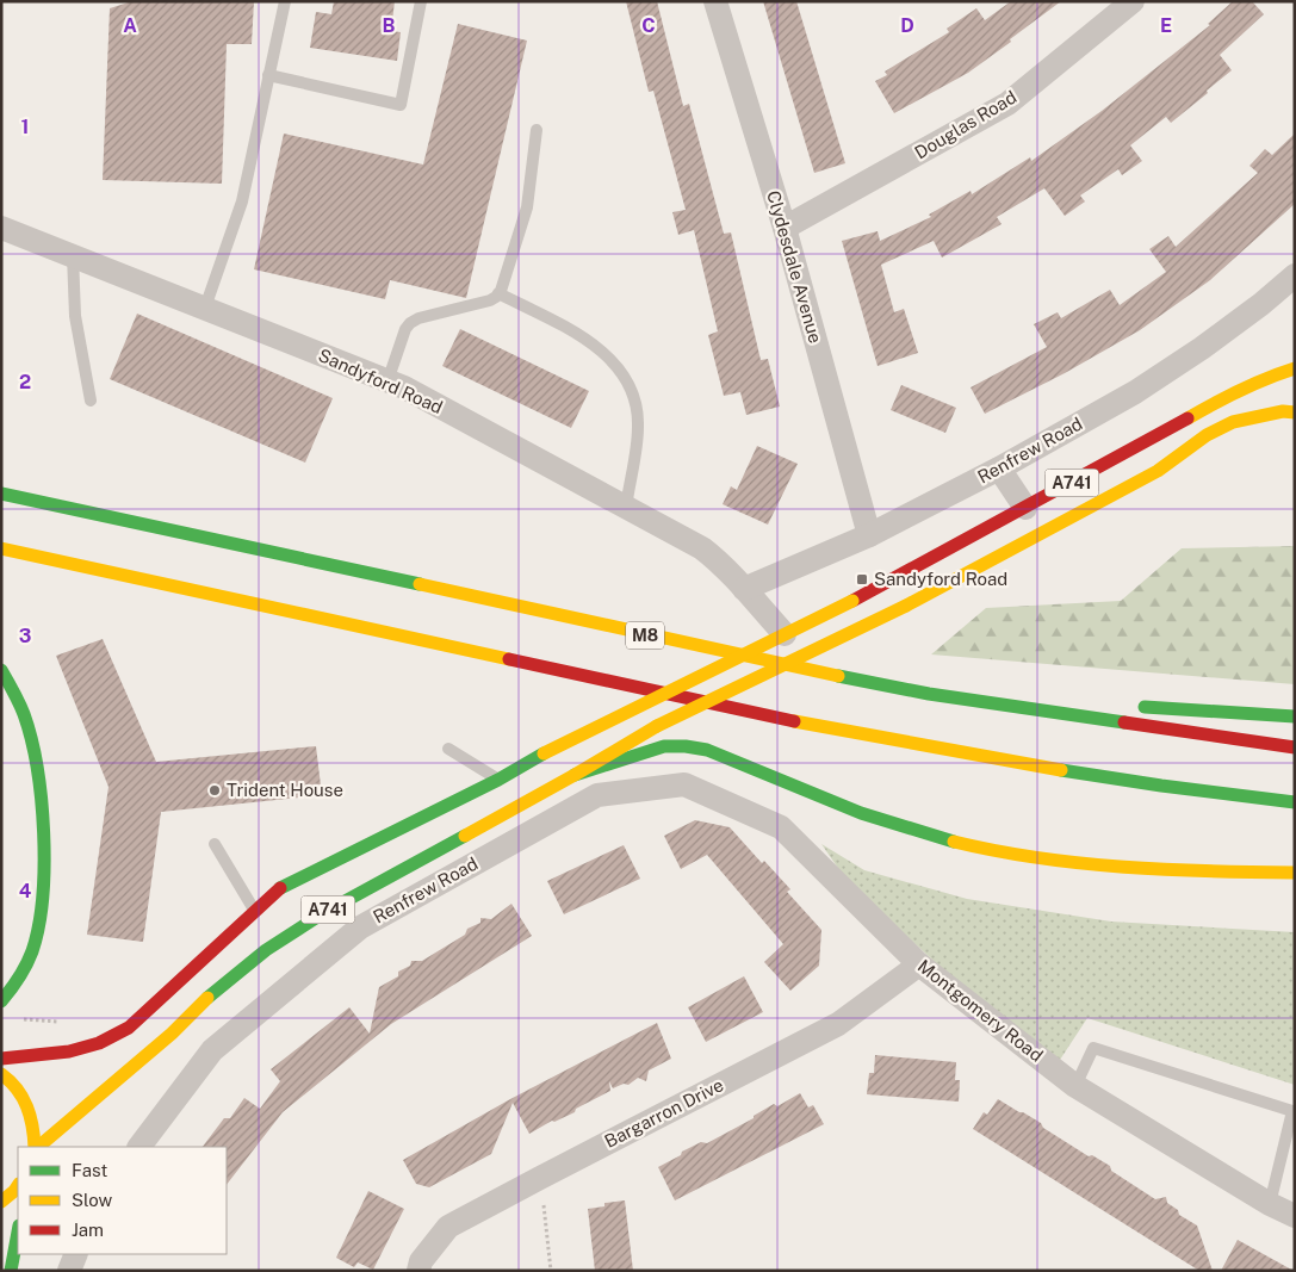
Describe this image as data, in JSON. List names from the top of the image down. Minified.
{"streets":{"main road":["A741","M8"],"street":["Douglas Road","Clydesdale Avenue","Sandyford Road","Renfrew Road","Montgomery Road","Bargarron Drive"]},"crossings":[["Douglas Road","Clydesdale Avenue"],["Clydesdale Avenue","Renfrew Road"],["Sandyford Road","Renfrew Road"],["Sandyford Road","A741"],["Renfrew Road","Montgomery Road"],["Montgomery Road","Bargarron Drive"]],"places":{"transit":["Sandyford Road"],"other":["Trident House"]},"legend":["Fast","Slow","Jam"],"grid":{"columns":["A","B","C","D","E"],"rows":["1","2","3","4"]}}
